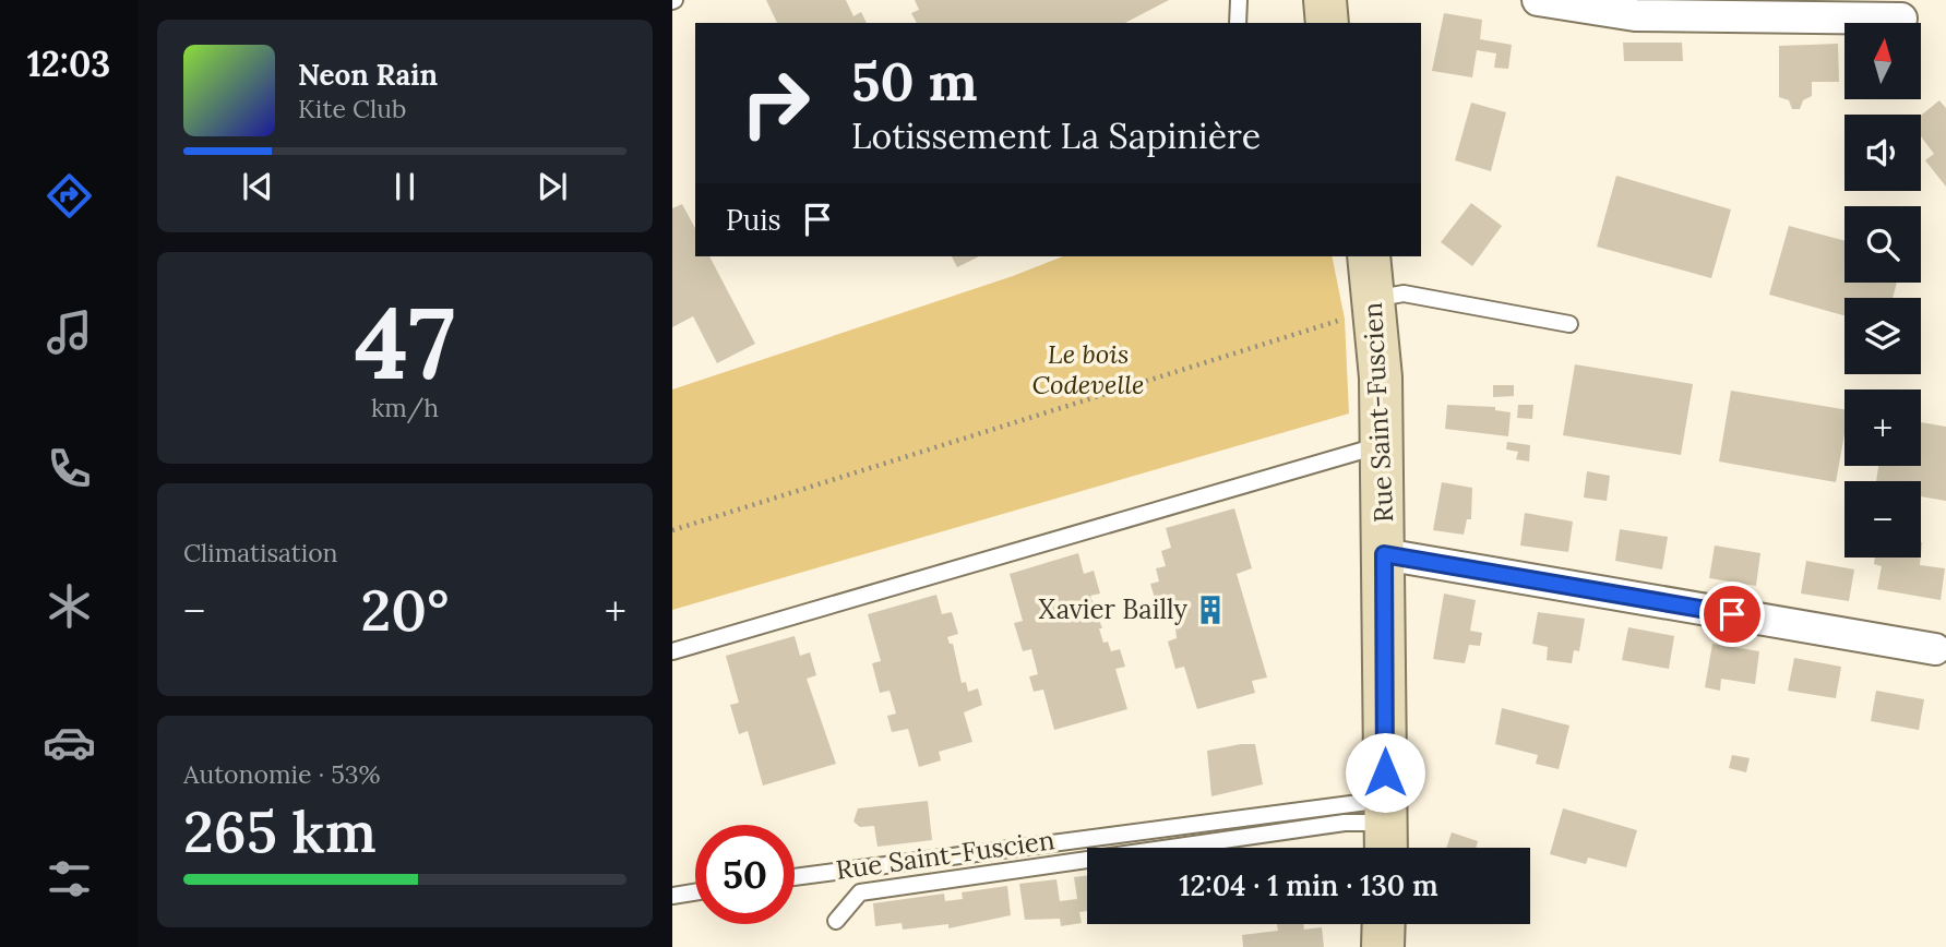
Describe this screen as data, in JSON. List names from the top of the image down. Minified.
{"streets":{"main road":["Rue Saint-Fuscien"]},"parks":["Le bois Codevelle"],"places":{"building":["Xavier Bailly"]},"north":"top","page":{"tabs":"12:03","map_buttons":["+","−"],"turn":["50 m","Lotissement La Sapinière"],"song":["Neon Rain","Kite Club"],"then":"Puis","tile":[["47","km/h"],"Climatisation",["Autonomie · 53%","265 km"]],"heat":["−","20°","+"],"limit":"50","trip":"12:04 · 1 min · 130 m"}}
